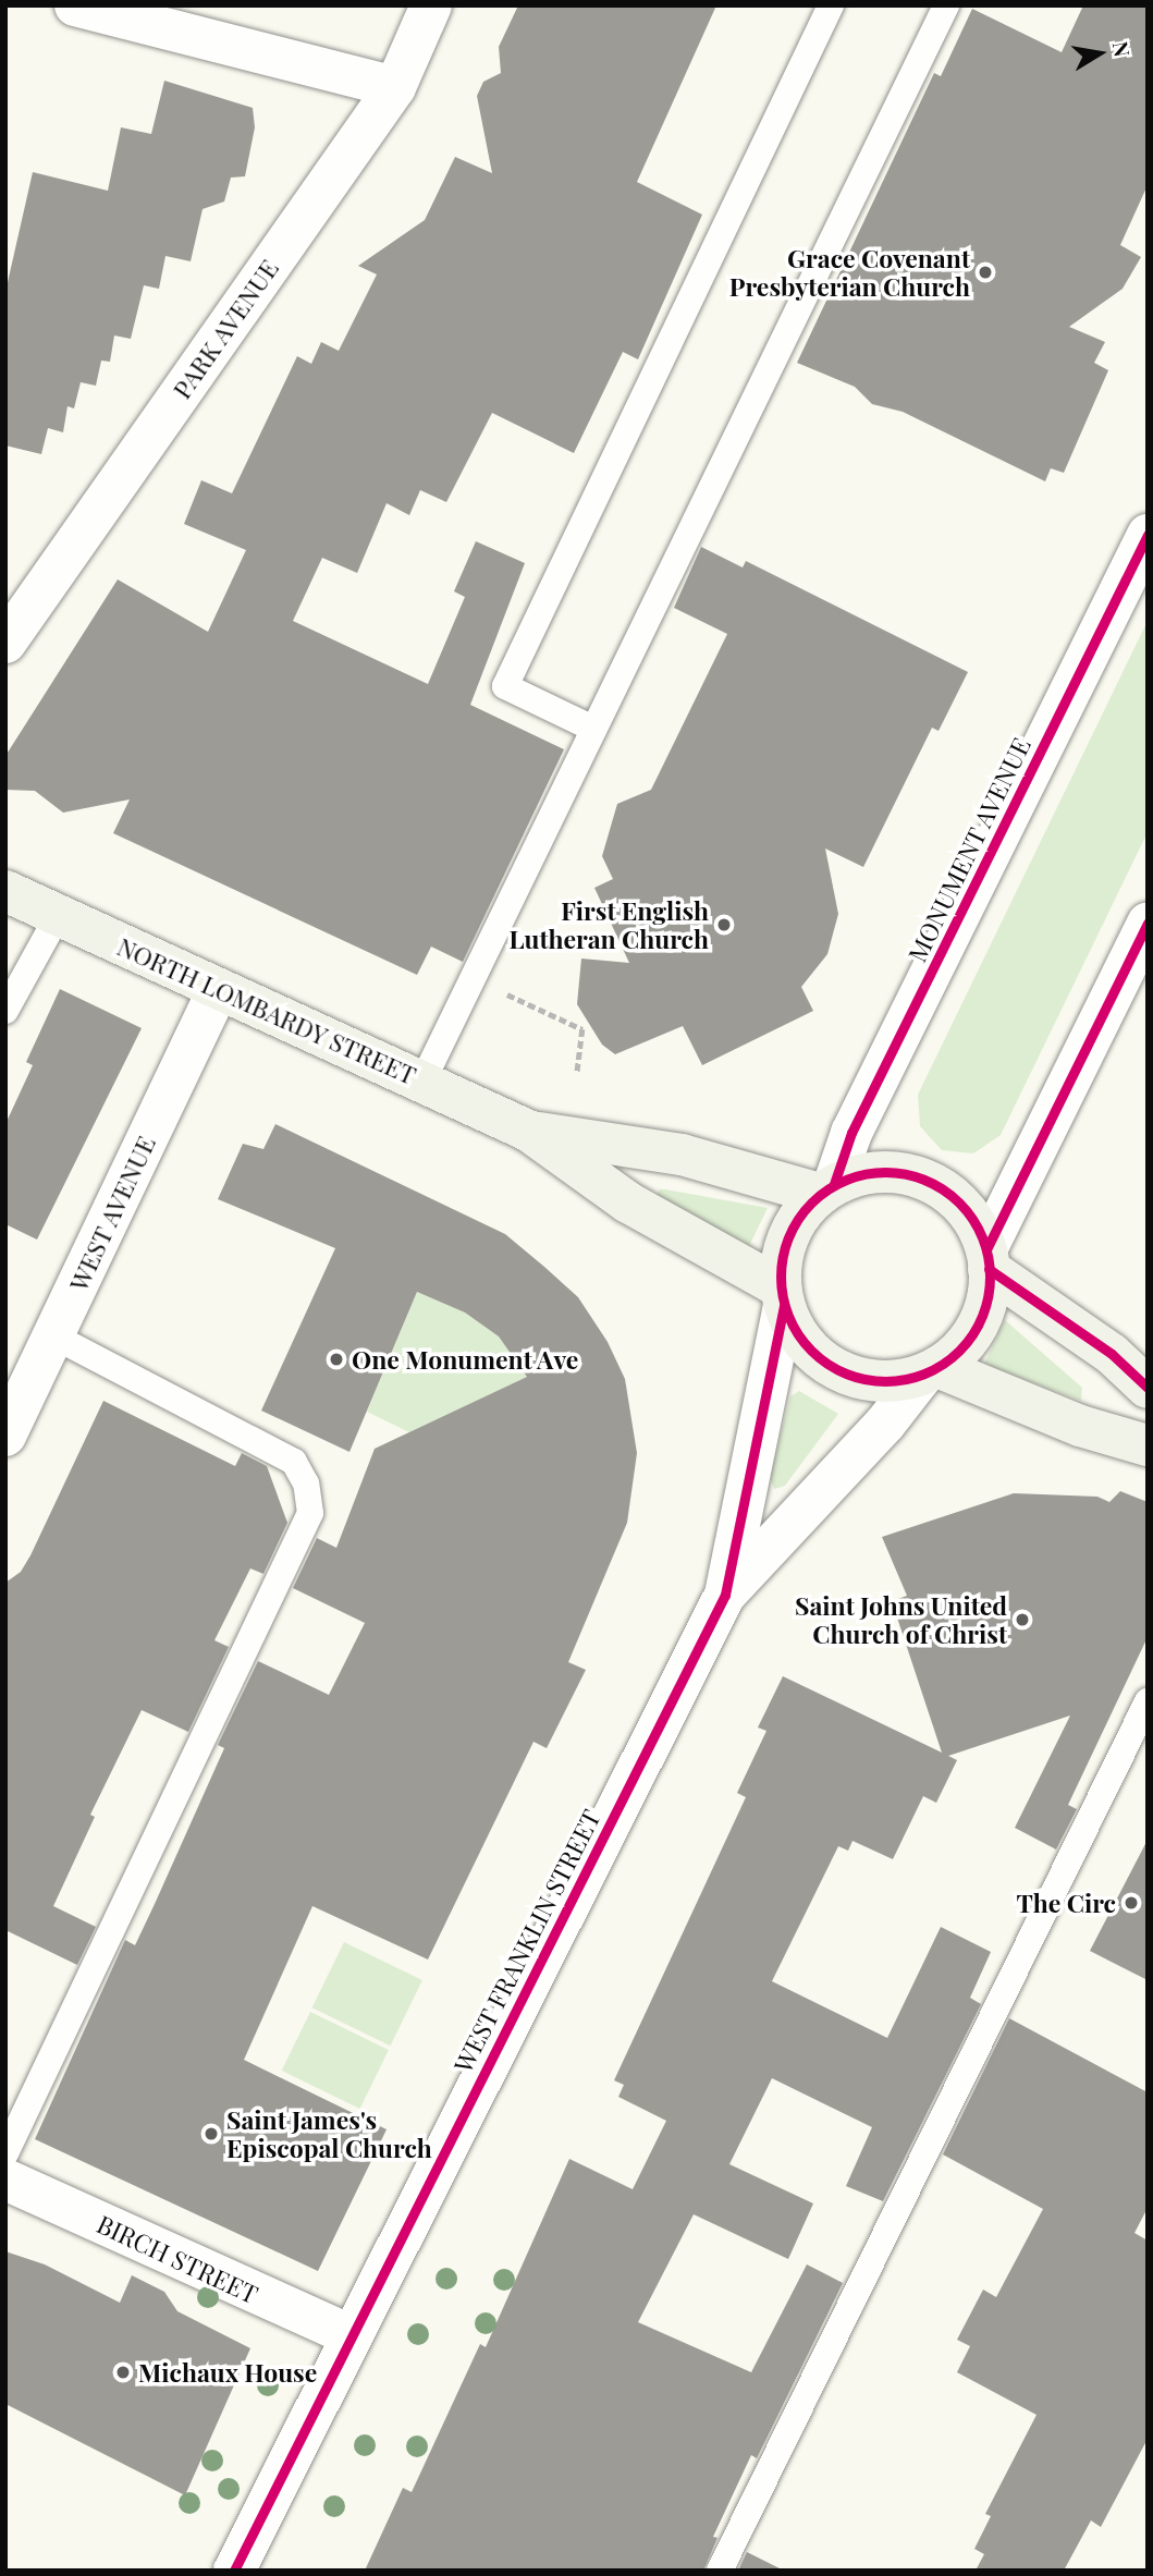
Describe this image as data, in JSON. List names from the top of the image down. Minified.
{"streets":{"main road":["NORTH LOMBARDY STREET"],"street":["PARK AVENUE","MONUMENT AVENUE","WEST AVENUE","WEST FRANKLIN STREET","BIRCH STREET"]},"crossings":[["MONUMENT AVENUE","NORTH LOMBARDY STREET"],["MONUMENT AVENUE","WEST FRANKLIN STREET"],["NORTH LOMBARDY STREET","WEST AVENUE"],["NORTH LOMBARDY STREET","WEST FRANKLIN STREET"],["WEST FRANKLIN STREET","BIRCH STREET"]],"places":["Grace Covenant Presbyterian Church","First English Lutheran Church","One Monument Ave","Saint Johns United Church of Christ","The Circ","Saint James's Episcopal Church","Michaux House"],"north":"right"}
